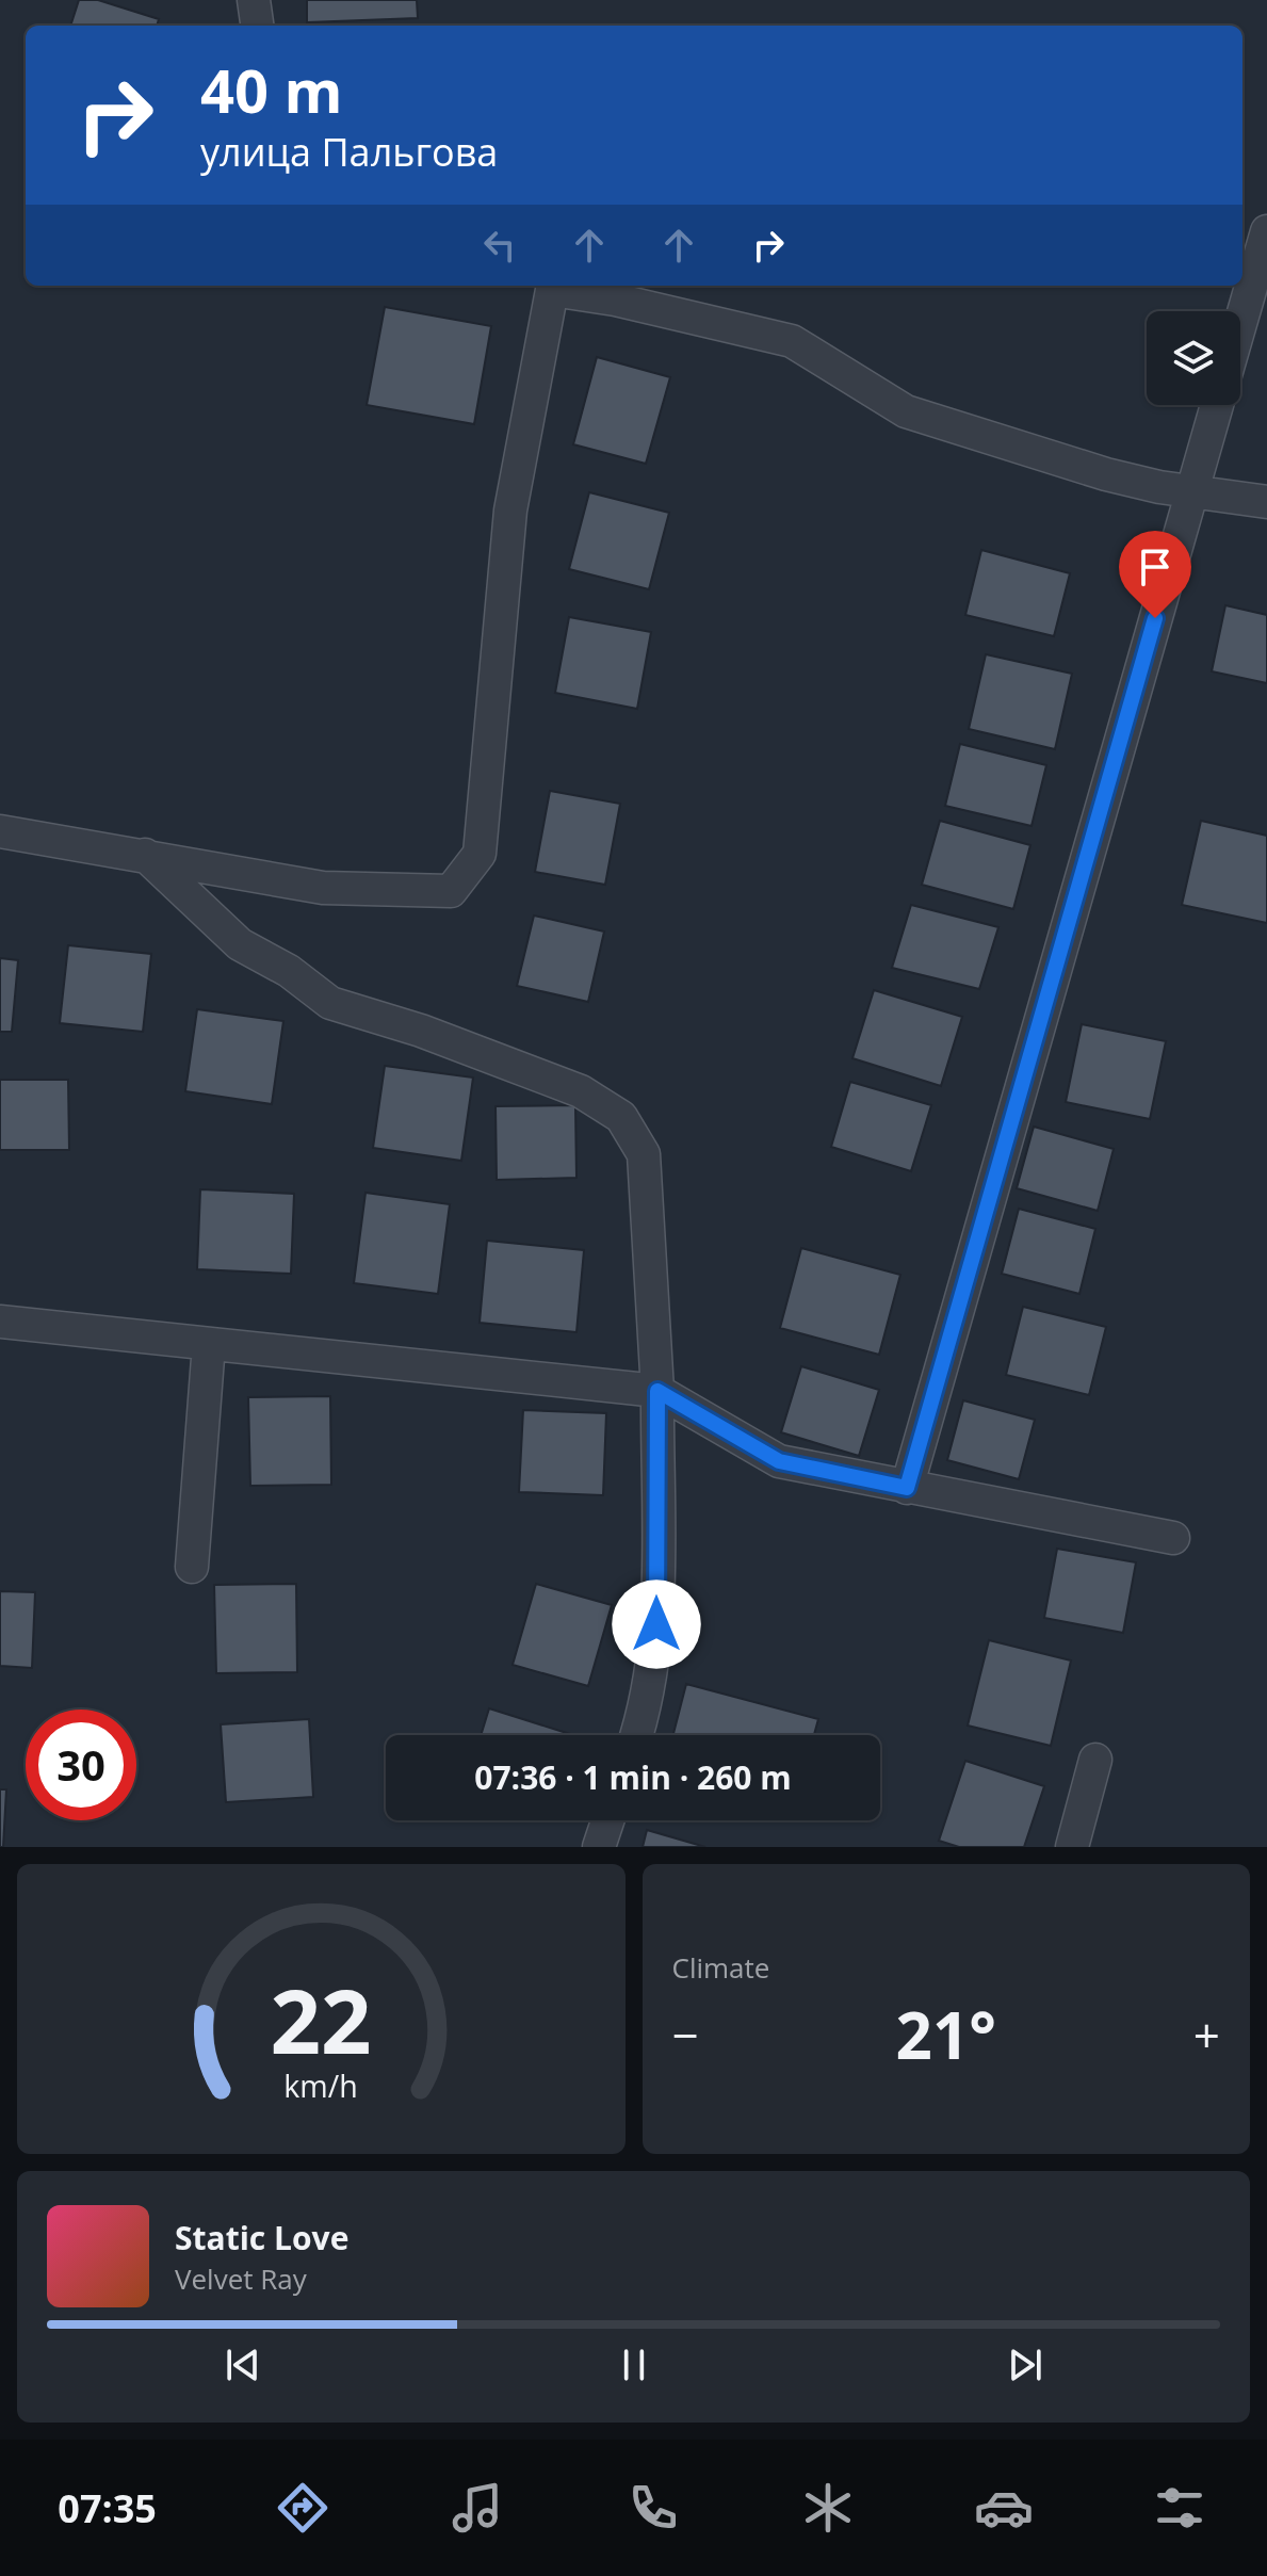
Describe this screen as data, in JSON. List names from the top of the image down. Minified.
{"page":{"turn":["40 m","улица Пальгова"],"limit":"30","trip":"07:36 · 1 min · 260 m","tile":"Climate","heat":["−","21°","+"],"song":["Static Love","Velvet Ray"],"tabs":"07:35","gauge":["22","km/h"]}}
